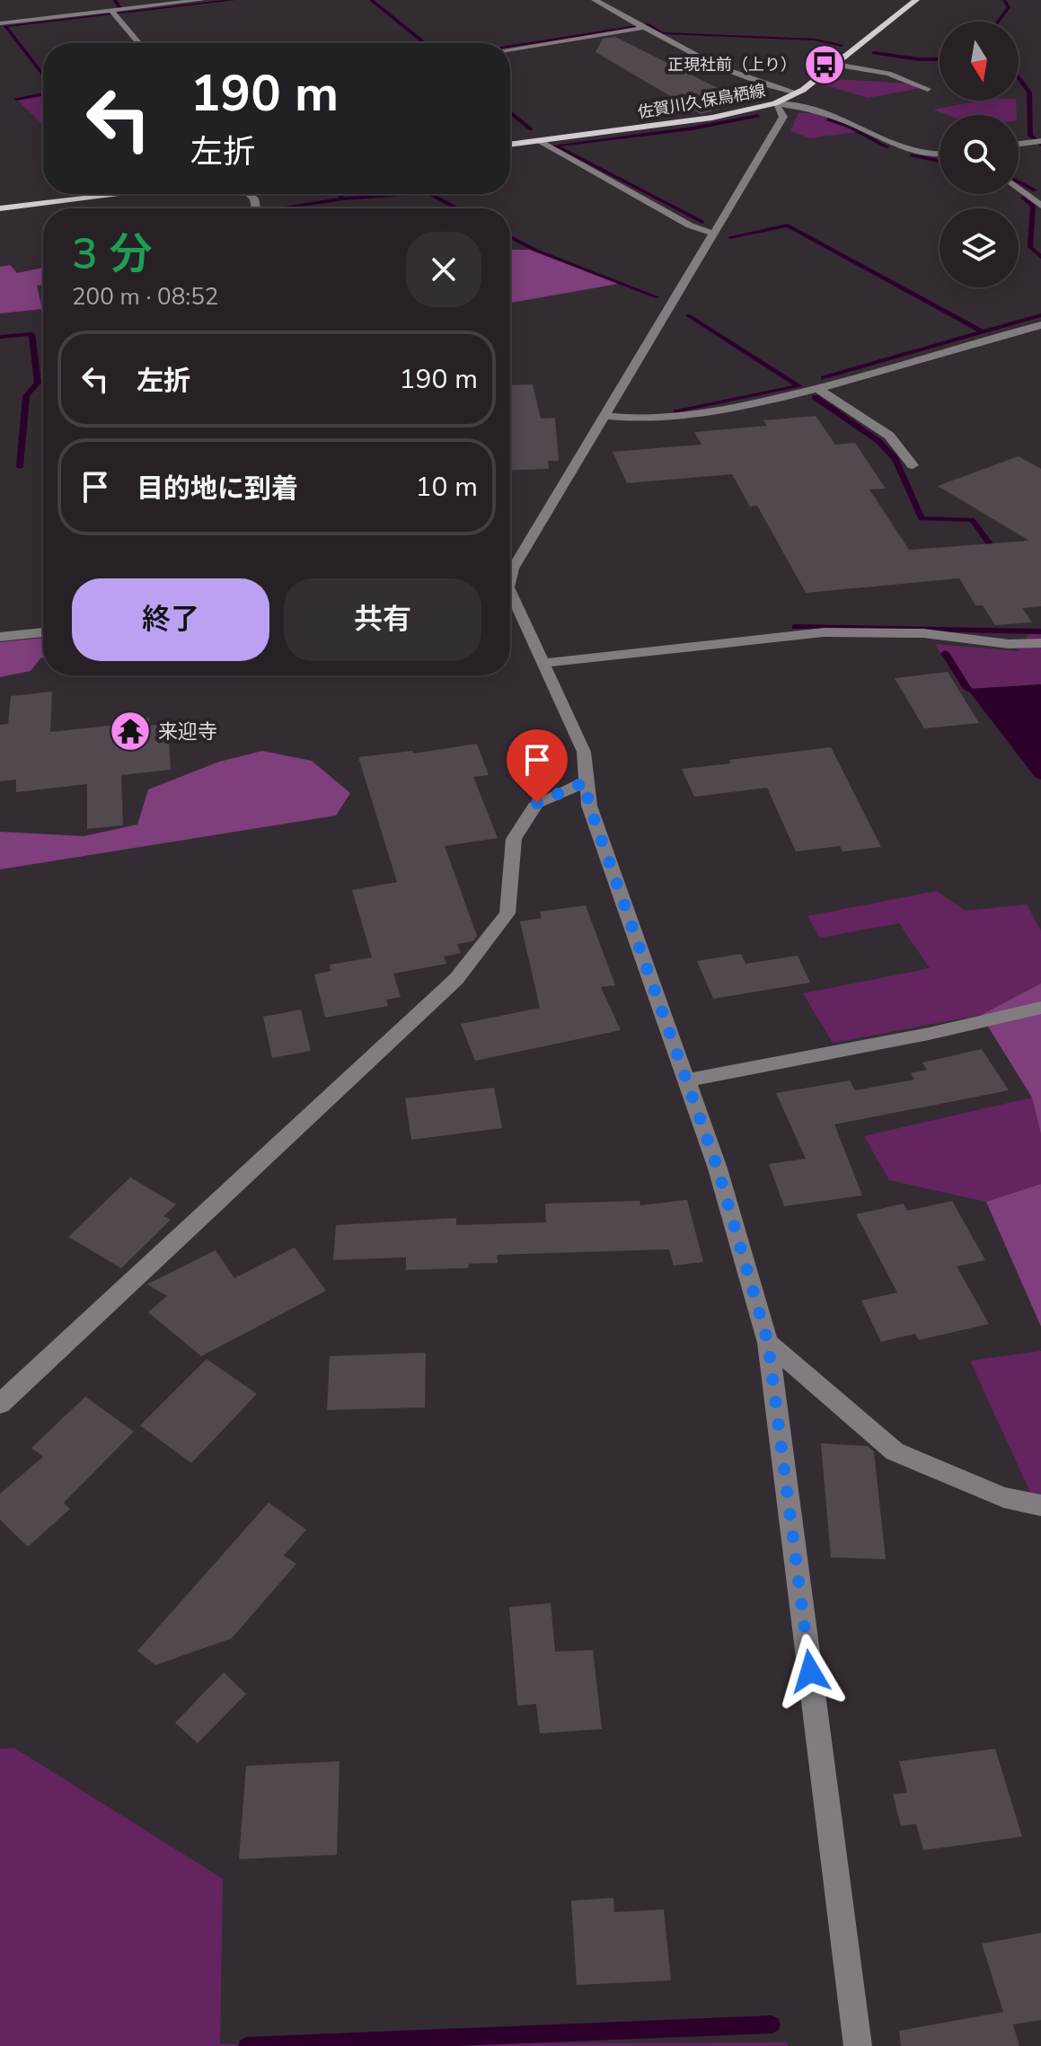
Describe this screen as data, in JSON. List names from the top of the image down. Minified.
{"streets":{"main road":["佐賀川久保鳥栖線"]},"places":{"bus stop":["正現社前（上り）"],"temple":["来迎寺"]},"north":"bottom","page":{"turn":["190 m","左折"],"heading":["3 分","200 m · 08:52"],"list":[{"name":"左折","value":"190 m"},{"name":"目的地に到着","value":"10 m"}],"buttons":["終了","共有"]}}
